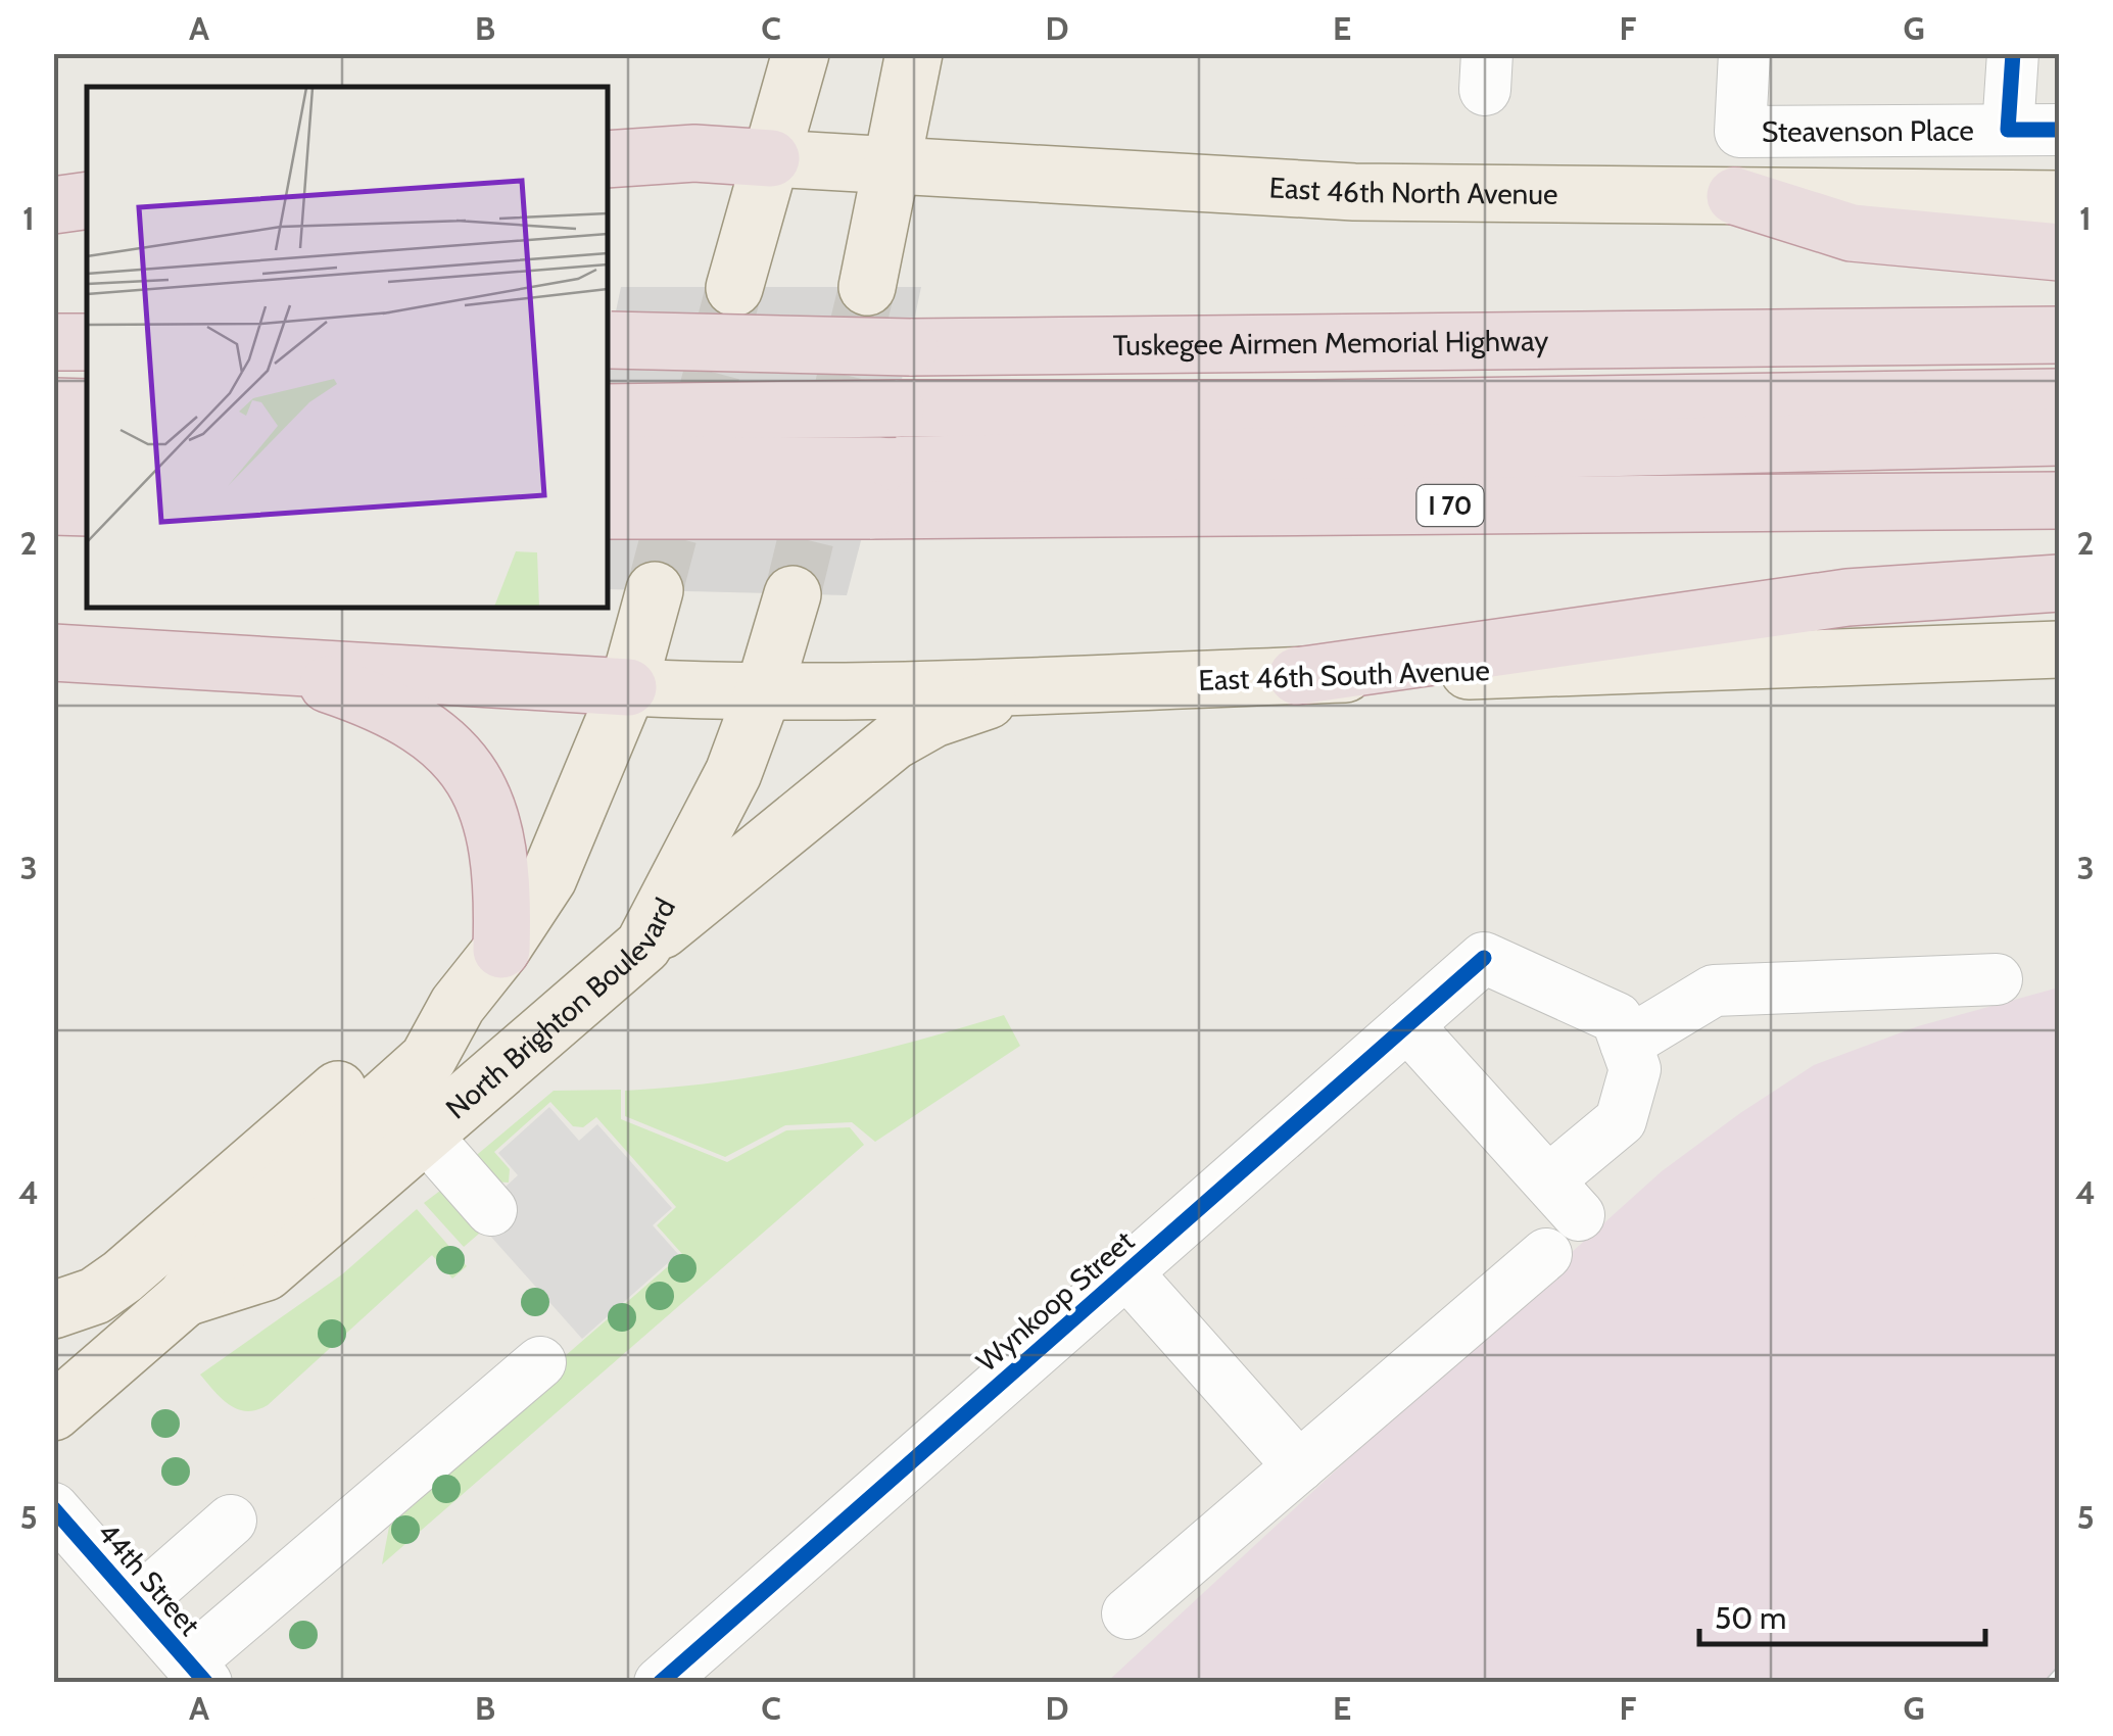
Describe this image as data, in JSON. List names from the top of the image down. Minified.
{"streets":{"highway":["Tuskegee Airmen Memorial Highway","I 70"],"main road":["East 46th North Avenue","East 46th South Avenue","North Brighton Boulevard"],"street":["Steavenson Place","Wynkoop Street","44th Street"]},"crossings":[["East 46th South Avenue","North Brighton Boulevard"]],"scale_bar":"50 m","grid":{"columns":["A","B","C","D","E","F","G"],"rows":["1","2","3","4","5"]}}
